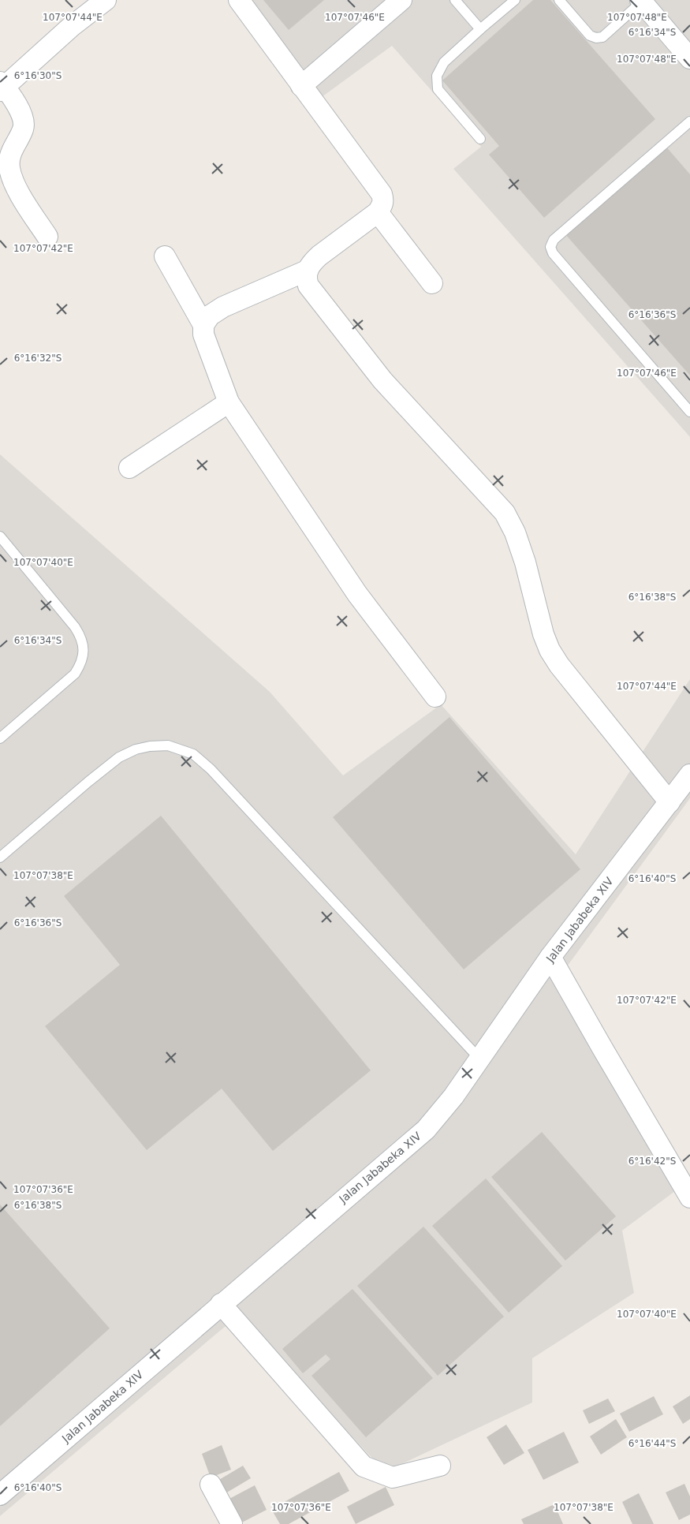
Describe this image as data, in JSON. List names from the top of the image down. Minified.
{"streets":{"street":["Jalan Jababeka XIV"]},"coordinates":["107°07'44\"E","107°07'46\"E","107°07'48\"E","6°16'34\"S","6°16'30\"S","107°07'42\"E","6°16'36\"S","6°16'32\"S","107°07'40\"E","6°16'38\"S","107°07'38\"E","6°16'40\"S","6°16'42\"S","107°07'36\"E","6°16'44\"S"]}
